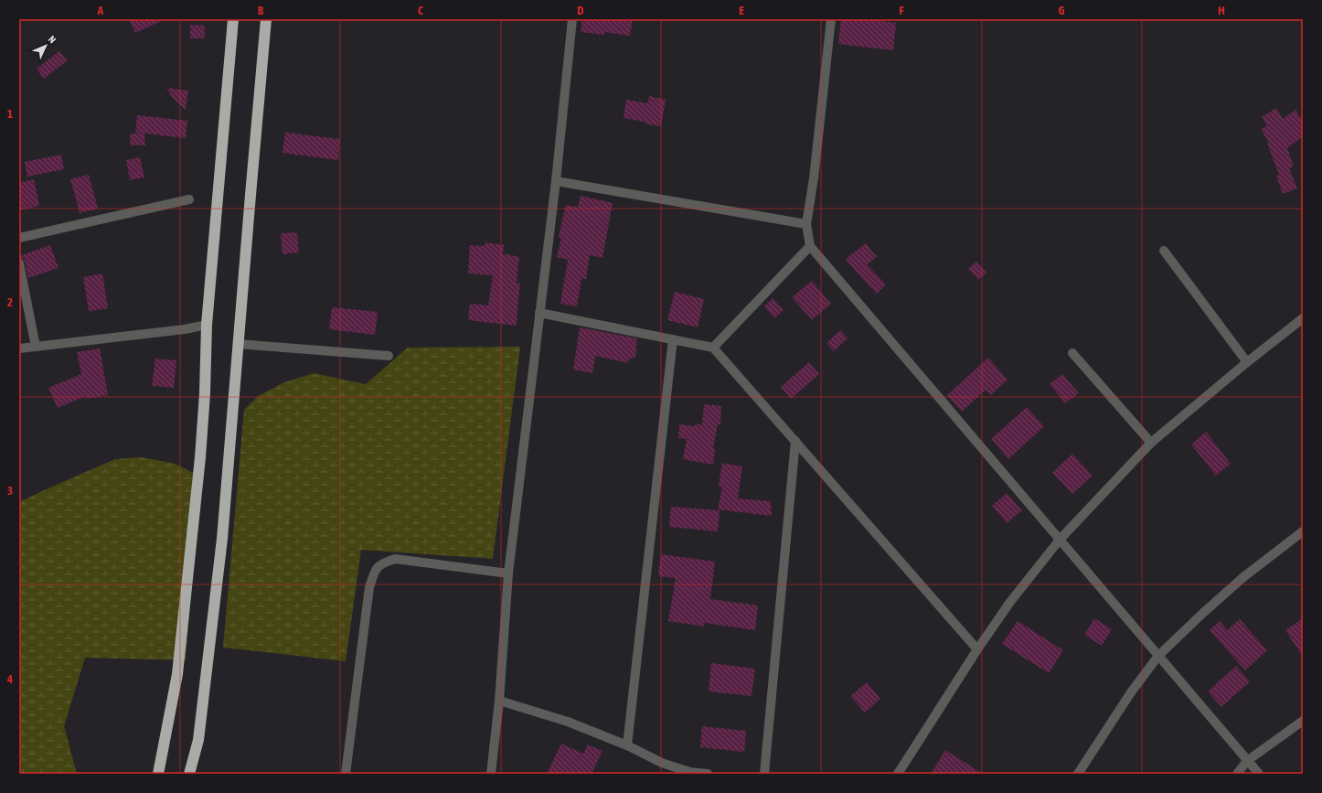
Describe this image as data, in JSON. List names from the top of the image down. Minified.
{"north":"top right","grid":{"columns":["A","B","C","D","E","F","G","H"],"rows":["1","2","3","4"]}}
